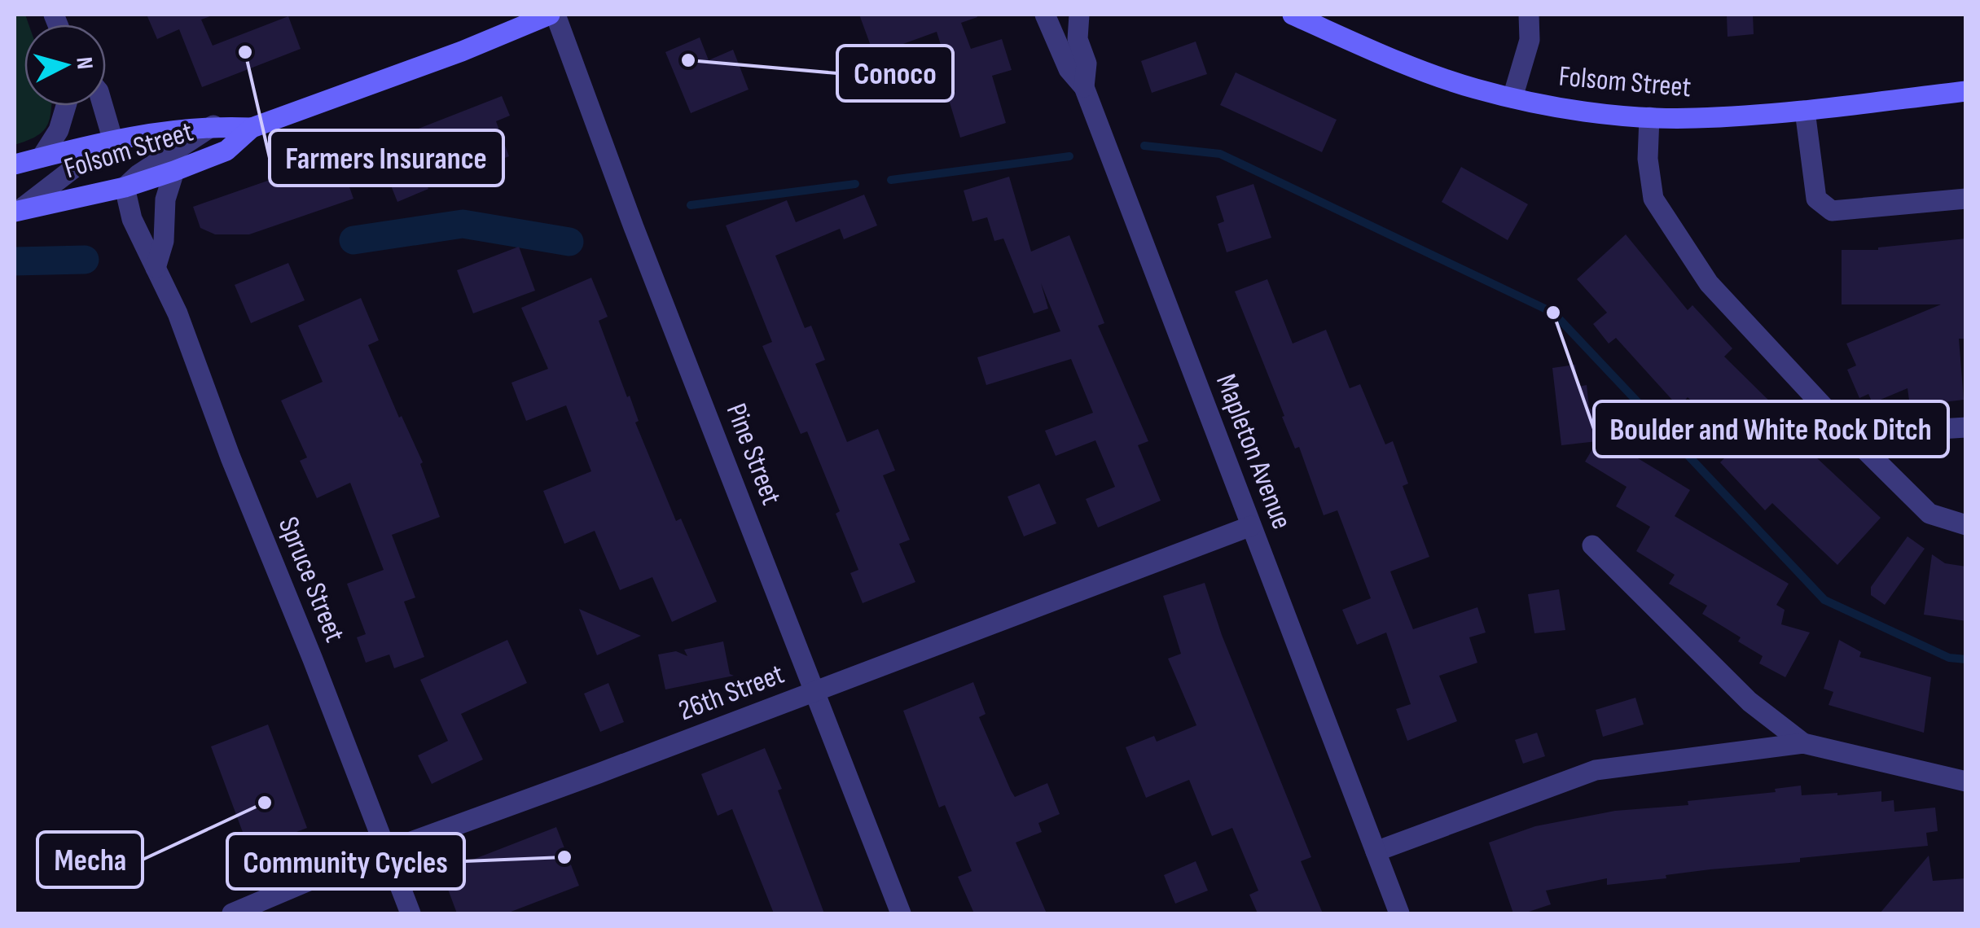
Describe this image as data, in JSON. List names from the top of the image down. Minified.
{"streets":{"main road":["Folsom Street"],"street":["Mapleton Avenue","Pine Street","Spruce Street","26th Street"]},"crossings":[["Folsom Street","Pine Street"],["Folsom Street","Spruce Street"],["Mapleton Avenue","26th Street"],["Pine Street","26th Street"],["Spruce Street","26th Street"]],"places":["Farmers Insurance","Conoco","Boulder and White Rock Ditch","Mecha","Community Cycles"],"north":"right"}
